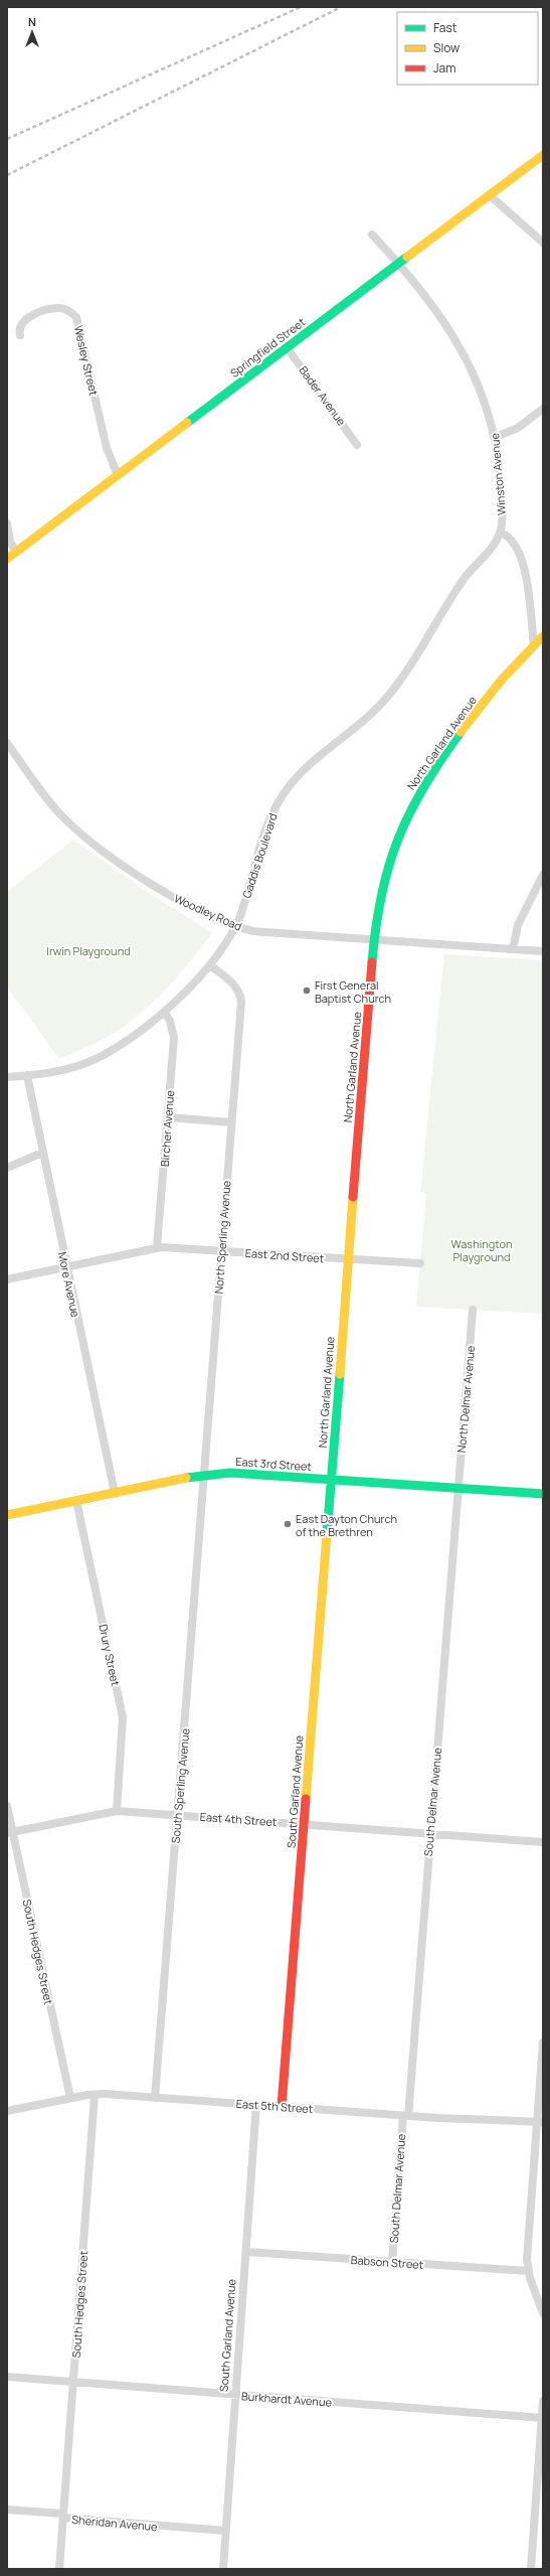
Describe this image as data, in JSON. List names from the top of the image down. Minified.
{"streets":{"street":["Springfield Street","Wesley Street","Bader Avenue","Winston Avenue","North Garland Avenue","Gaddis Boulevard","Woodley Road","Bircher Avenue","North Sperling Avenue","East 2nd Street","More Avenue","North Delmar Avenue","East 3rd Street","Drury Street","South Sperling Avenue","South Garland Avenue","South Delmar Avenue","East 4th Street","South Hedges Street","East 5th Street","Babson Street","Burkhardt Avenue","Sheridan Avenue"]},"crossings":[["Springfield Street","Wesley Street"],["Springfield Street","Bader Avenue"],["Springfield Street","Winston Avenue"],["Winston Avenue","Gaddis Boulevard"],["North Garland Avenue","Woodley Road"],["North Garland Avenue","East 2nd Street"],["North Garland Avenue","East 3rd Street"],["North Garland Avenue","South Garland Avenue"],["Gaddis Boulevard","Woodley Road"],["Gaddis Boulevard","Bircher Avenue"],["Gaddis Boulevard","North Sperling Avenue"],["Gaddis Boulevard","More Avenue"],["Bircher Avenue","East 2nd Street"],["North Sperling Avenue","East 2nd Street"],["North Sperling Avenue","East 3rd Street"],["North Sperling Avenue","South Sperling Avenue"],["East 2nd Street","More Avenue"],["More Avenue","East 3rd Street"],["North Delmar Avenue","East 3rd Street"],["North Delmar Avenue","South Delmar Avenue"],["East 3rd Street","Drury Street"],["East 3rd Street","South Sperling Avenue"],["East 3rd Street","South Garland Avenue"],["East 3rd Street","South Delmar Avenue"],["Drury Street","East 4th Street"],["South Sperling Avenue","East 4th Street"],["South Sperling Avenue","East 5th Street"],["South Garland Avenue","East 4th Street"],["South Garland Avenue","East 5th Street"],["South Garland Avenue","Babson Street"],["South Garland Avenue","Burkhardt Avenue"],["South Garland Avenue","Sheridan Avenue"],["South Delmar Avenue","East 4th Street"],["South Delmar Avenue","East 5th Street"],["South Delmar Avenue","Babson Street"],["East 4th Street","South Hedges Street"],["South Hedges Street","East 5th Street"],["South Hedges Street","Burkhardt Avenue"],["South Hedges Street","Sheridan Avenue"]],"parks":["Irwin Playground","Washington Playground"],"places":["First General Baptist Church","East Dayton Church of the Brethren"],"legend":["Fast","Slow","Jam"],"north":"top"}
